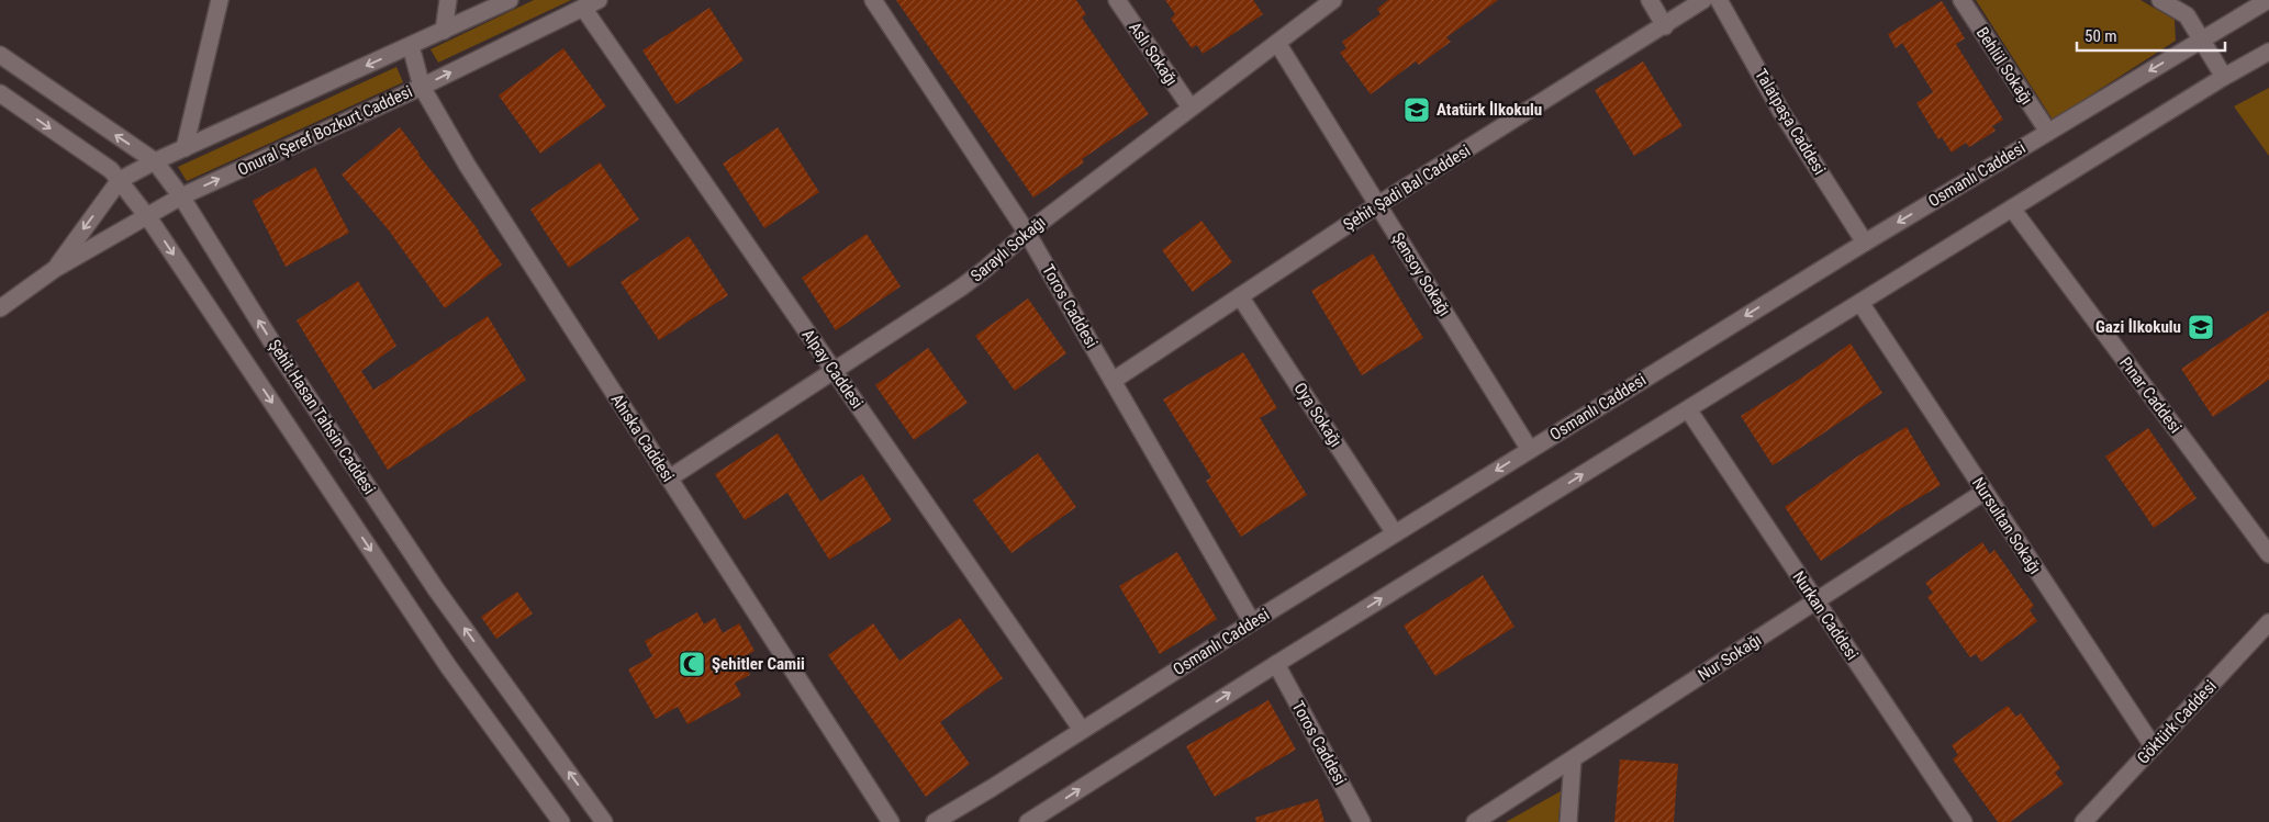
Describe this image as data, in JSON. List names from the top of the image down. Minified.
{"streets":{"street":["Aslı Sokağı","Behlül Sokağı","Talatpaşa Caddesi","Onural Şeref Bozkurt Caddesi","Osmanlı Caddesi","Şehit Şadi Bal Caddesi","Saraylı Sokağı","Şensoy Sokağı","Toros Caddesi","Alpay Caddesi","Pınar Caddesi","Oya Sokağı","Şehit Hasan Tahsin Caddesi","Ahıska Caddesi","Nursultan Sokağı","Nurkan Caddesi","Nur Sokağı","Göktürk Caddesi"]},"crossings":[["Aslı Sokağı","Saraylı Sokağı"],["Behlül Sokağı","Osmanlı Caddesi"],["Talatpaşa Caddesi","Osmanlı Caddesi"],["Onural Şeref Bozkurt Caddesi","Alpay Caddesi"],["Onural Şeref Bozkurt Caddesi","Şehit Hasan Tahsin Caddesi"],["Onural Şeref Bozkurt Caddesi","Ahıska Caddesi"],["Osmanlı Caddesi","Şensoy Sokağı"],["Osmanlı Caddesi","Toros Caddesi"],["Osmanlı Caddesi","Alpay Caddesi"],["Osmanlı Caddesi","Oya Sokağı"],["Şehit Şadi Bal Caddesi","Şensoy Sokağı"],["Şehit Şadi Bal Caddesi","Toros Caddesi"],["Şehit Şadi Bal Caddesi","Oya Sokağı"],["Saraylı Sokağı","Şensoy Sokağı"],["Saraylı Sokağı","Toros Caddesi"],["Saraylı Sokağı","Alpay Caddesi"],["Saraylı Sokağı","Ahıska Caddesi"],["Nursultan Sokağı","Nur Sokağı"],["Nursultan Sokağı","Göktürk Caddesi"],["Nurkan Caddesi","Nur Sokağı"]],"places":{"school or university":["Atatürk İlkokulu","Gazi İlkokulu"],"mosque":["Şehitler Camii"]},"scale_bar":"50 m"}
